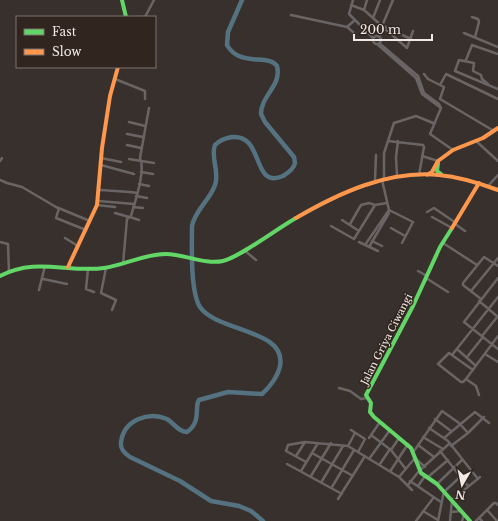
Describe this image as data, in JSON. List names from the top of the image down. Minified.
{"streets":{"street":["Jalan Griya Ciwangi"]},"legend":["Fast","Slow"],"scale_bar":"200 m","north":"bottom"}
